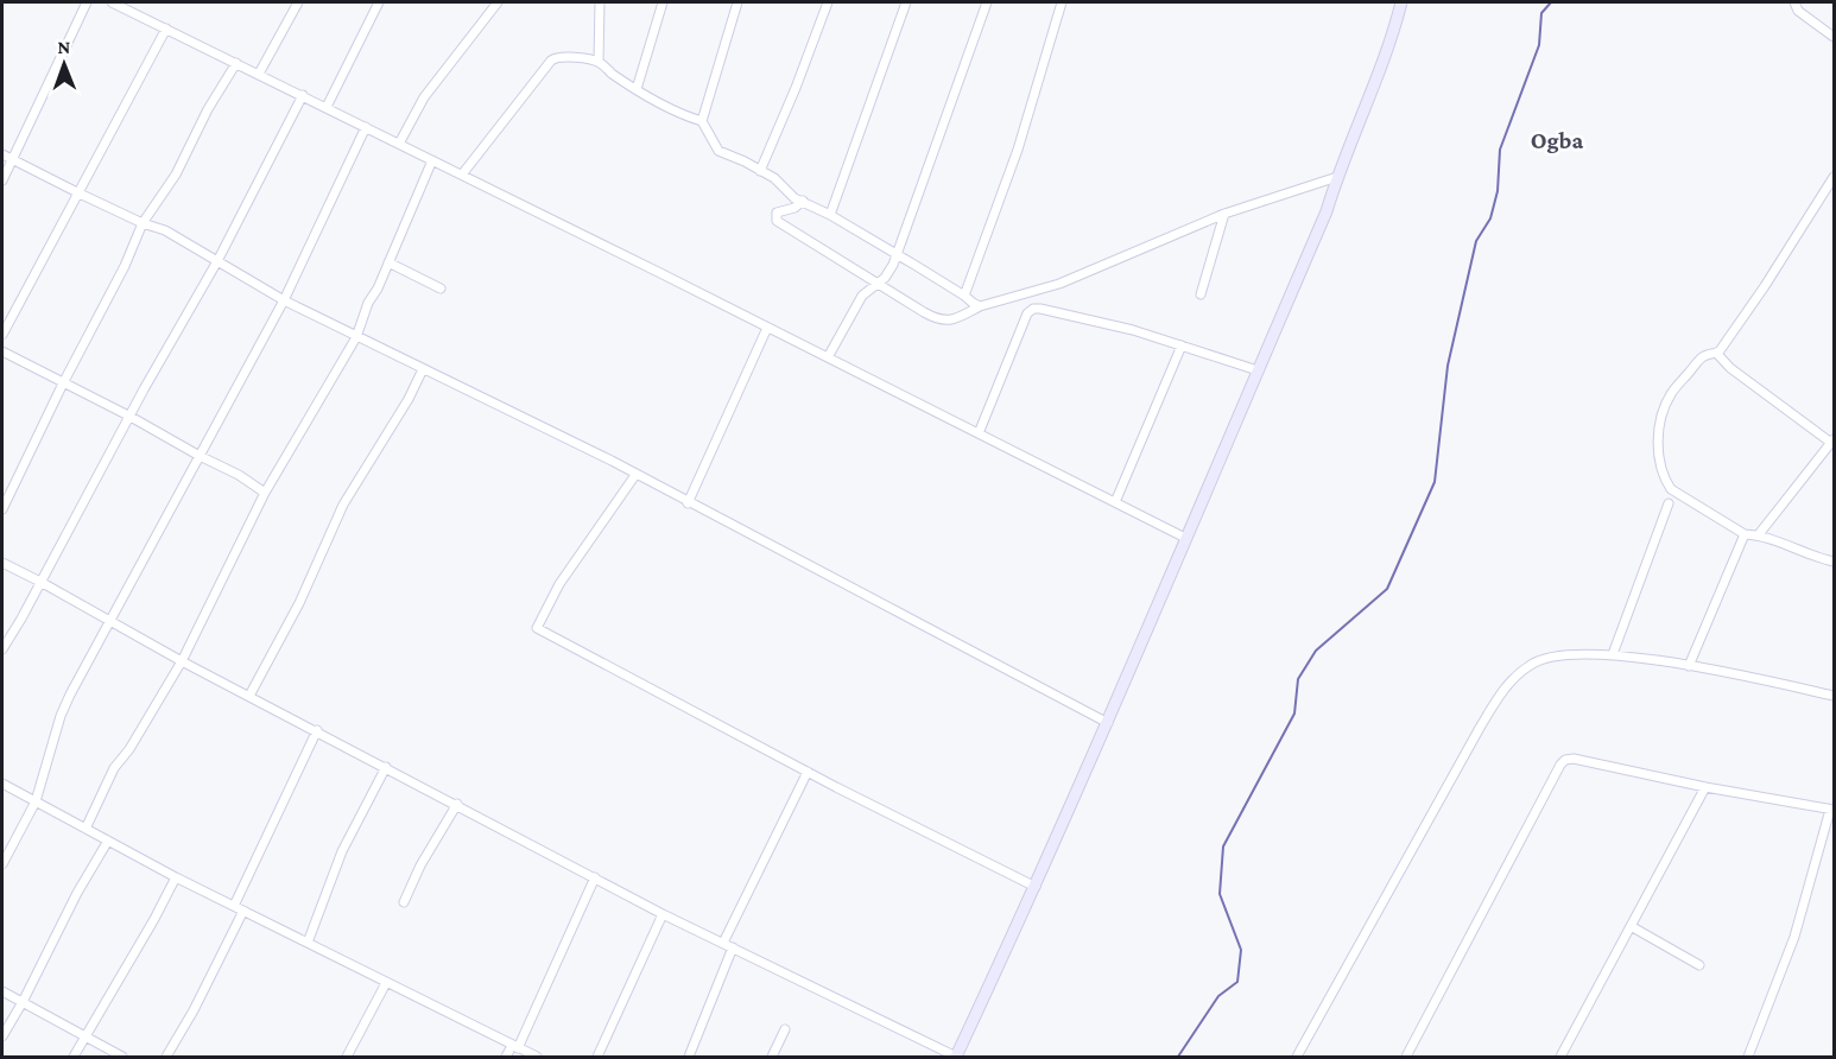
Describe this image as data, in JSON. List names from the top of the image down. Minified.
{"districts":["Ogba"],"north":"top"}
